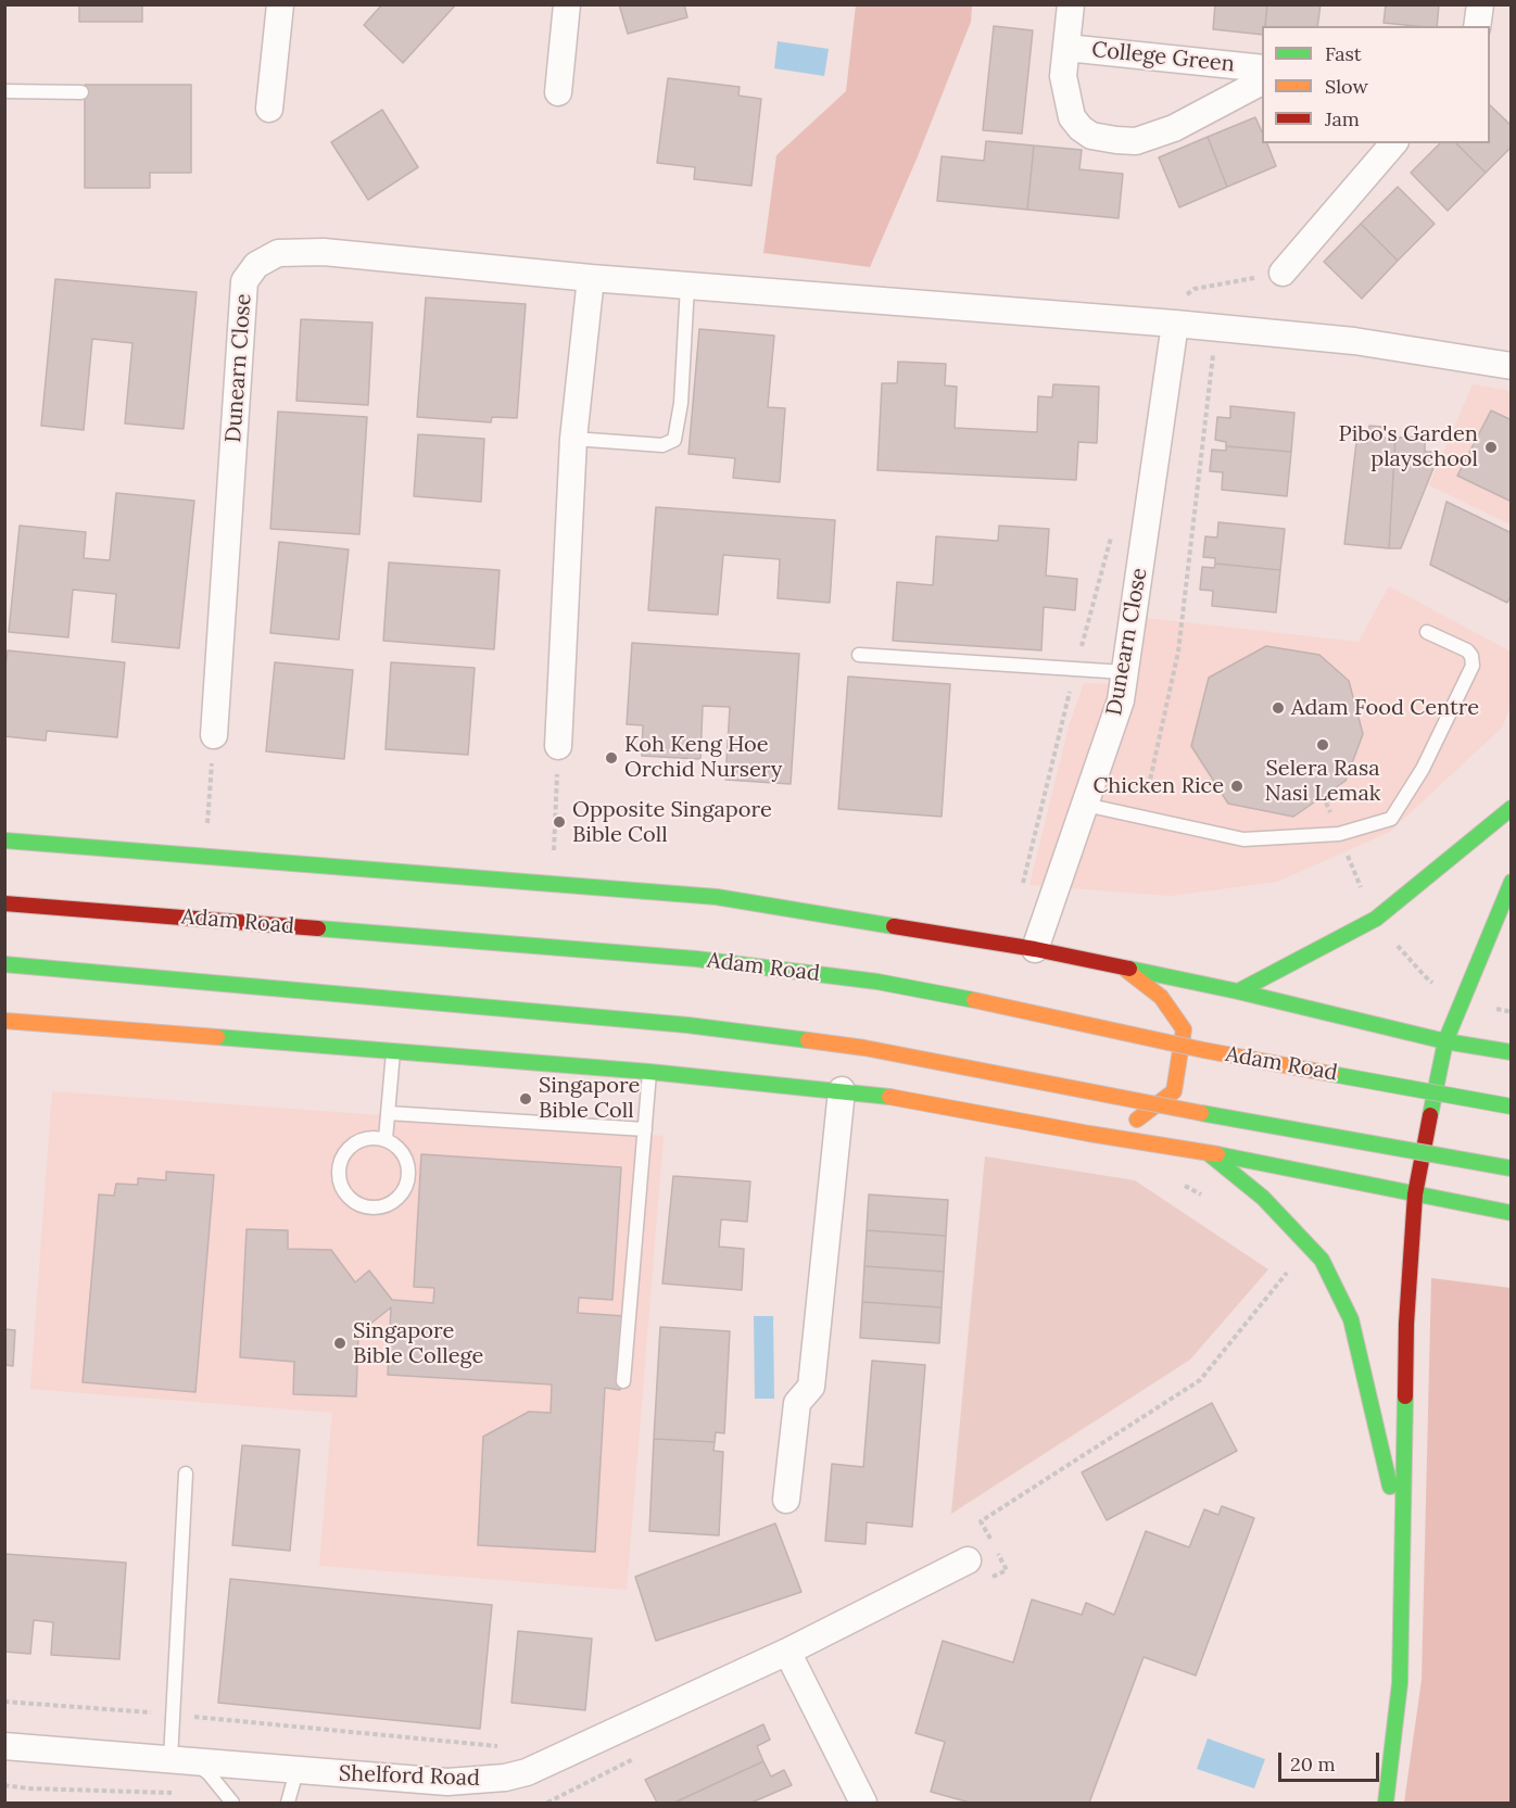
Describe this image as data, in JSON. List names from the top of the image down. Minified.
{"streets":{"highway":["Adam Road"],"street":["College Green","Dunearn Close","Shelford Road"]},"places":["Pibo's Garden playschool","Adam Food Centre","Selera Rasa Nasi Lemak","Koh Keng Hoe Orchid Nursery","Chicken Rice","Opposite Singapore Bible Coll","Singapore Bible Coll","Singapore Bible College"],"legend":["Fast","Slow","Jam"],"scale_bar":"20 m"}
